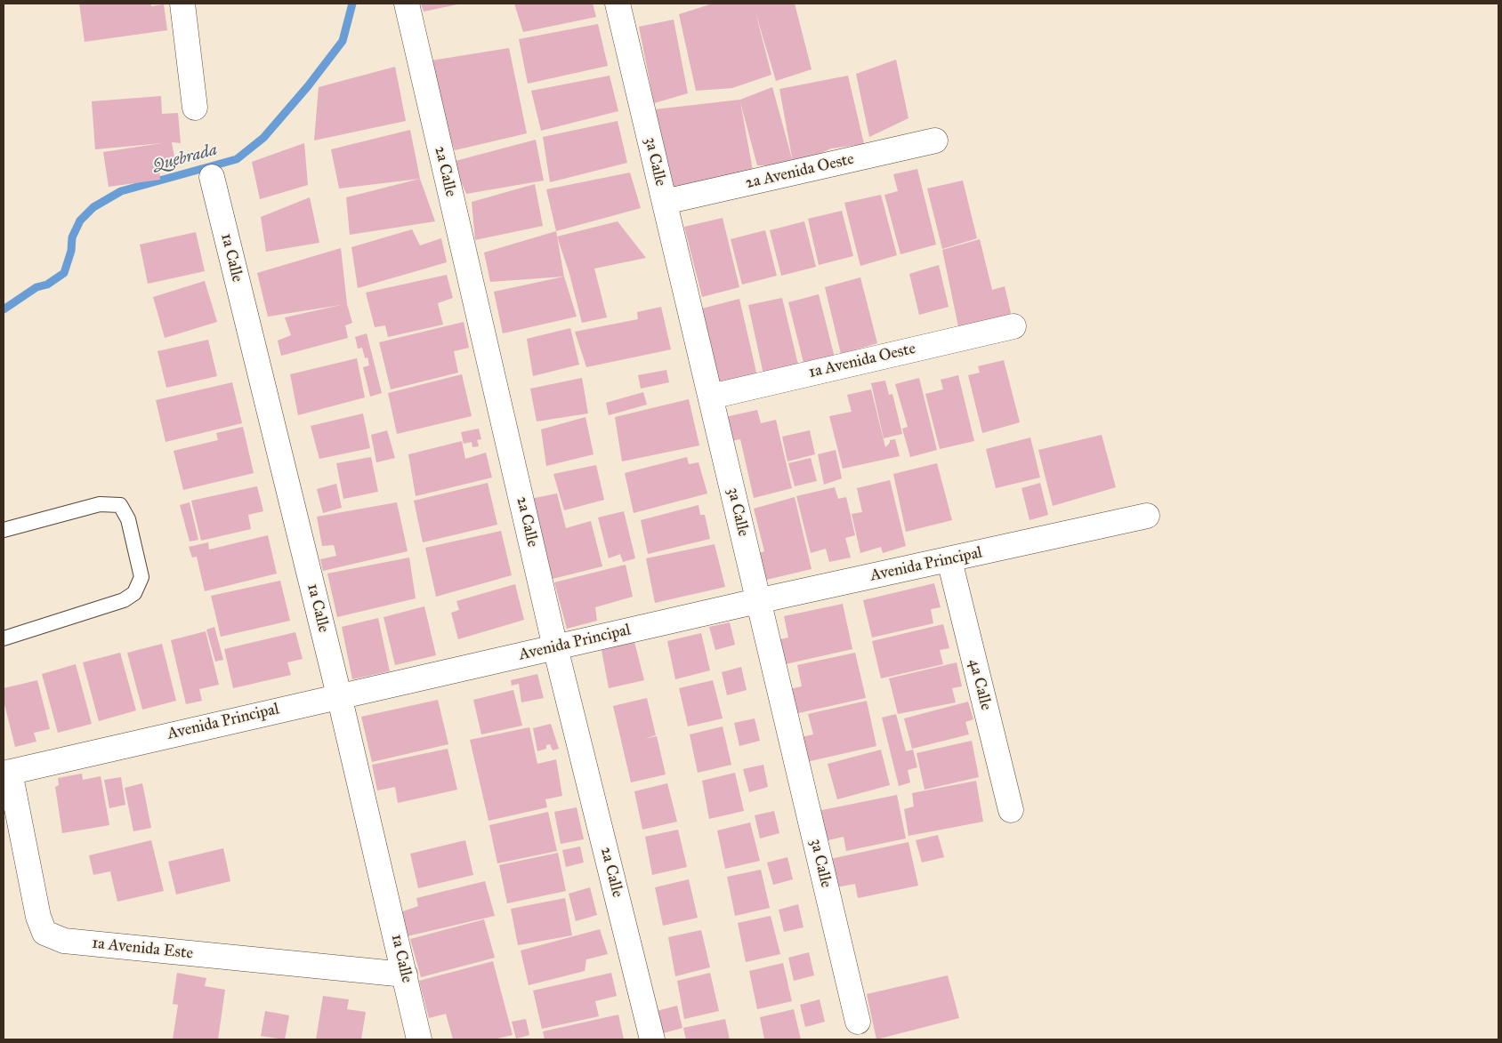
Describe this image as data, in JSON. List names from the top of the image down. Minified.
{"streets":{"street":["3a Calle","2a Calle","2a Avenida Oeste","1a Calle","1a Avenida Oeste","Avenida Principal","4a Calle","1a Avenida Este"]},"crossings":[["3a Calle","2a Avenida Oeste"],["3a Calle","1a Avenida Oeste"],["3a Calle","Avenida Principal"],["2a Calle","Avenida Principal"],["1a Calle","Avenida Principal"],["1a Calle","1a Avenida Este"],["Avenida Principal","4a Calle"],["Avenida Principal","1a Avenida Este"]],"water":["Quebrada"]}
